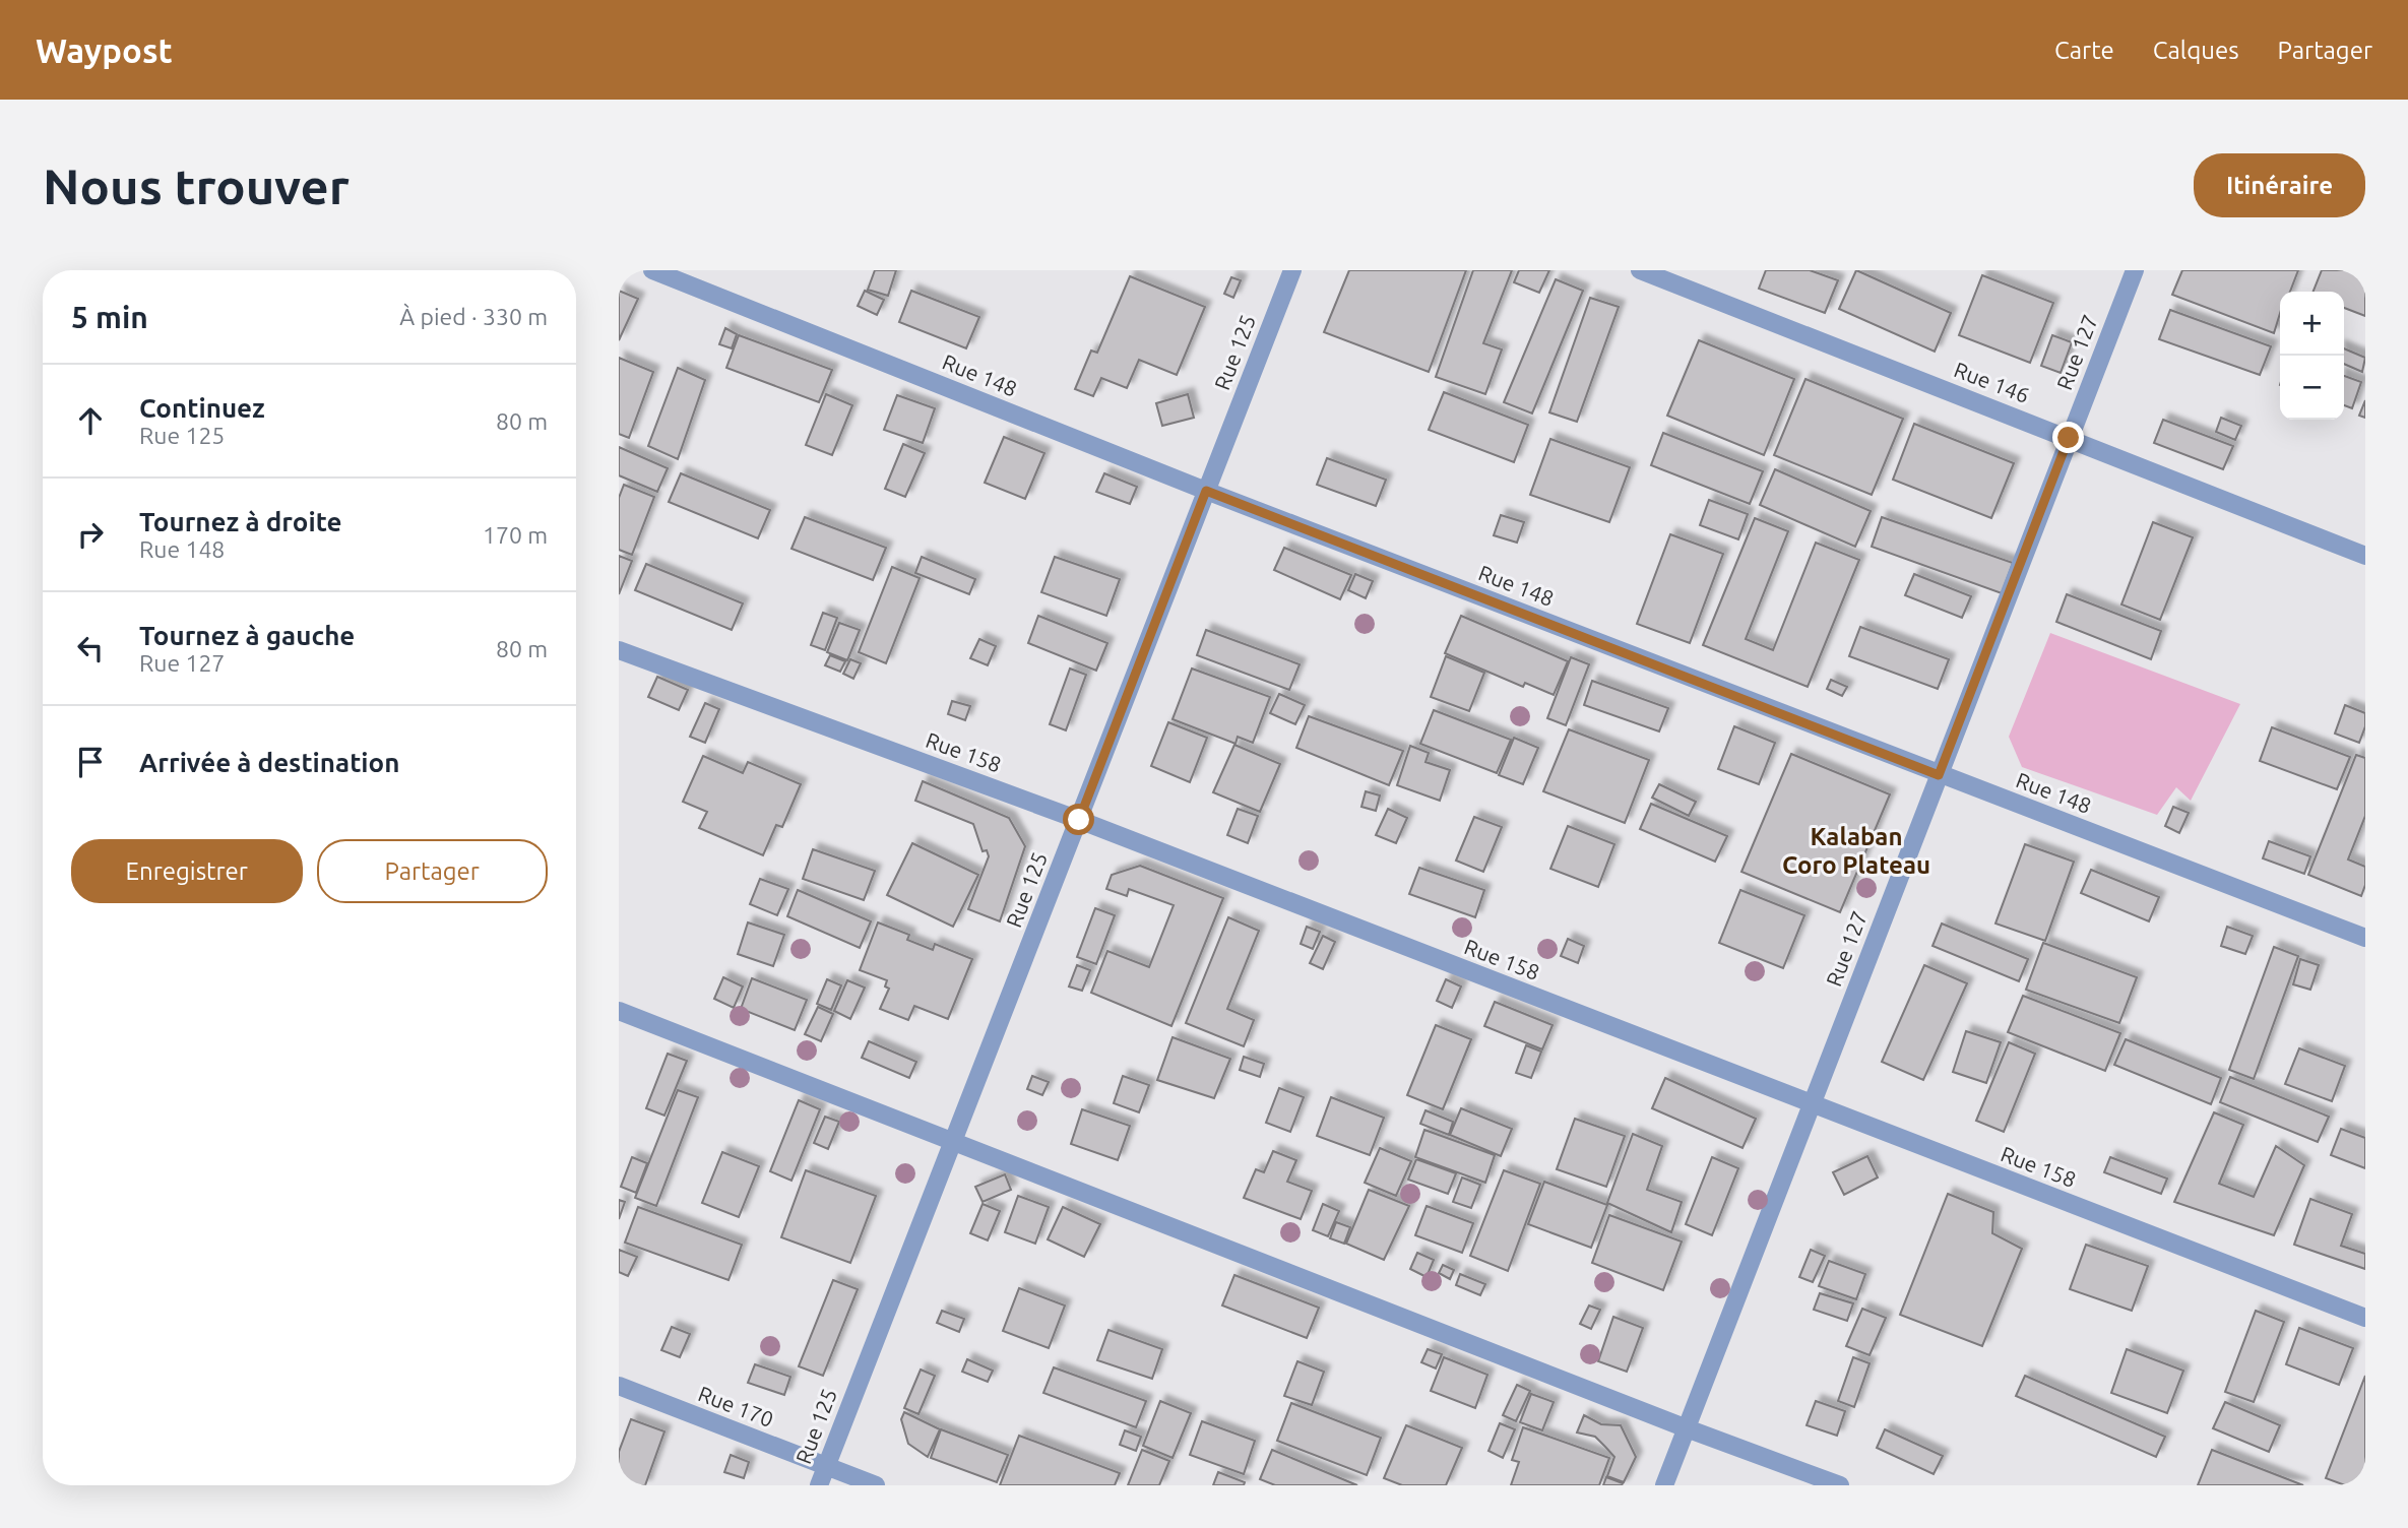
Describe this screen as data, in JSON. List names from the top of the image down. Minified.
{"streets":{"street":["Rue 125","Rue 127","Rue 148","Rue 146","Rue 158","Rue 170"]},"crossings":[["Rue 125","Rue 148"],["Rue 125","Rue 158"],["Rue 125","Rue 170"],["Rue 127","Rue 148"],["Rue 127","Rue 146"],["Rue 127","Rue 158"]],"districts":["Kalaban Coro Plateau"],"page":{"header":"Waypost","nav":["Carte","Calques","Partager"],"buttons":["Itinéraire",["Enregistrer","Partager"]],"title":"Nous trouver","heading":["5 min","À pied · 330 m"],"map_buttons":["+","−"],"list":[["Continuez","Rue 125","80 m"],["Tournez à droite","Rue 148","170 m"],["Tournez à gauche","Rue 127","80 m"],"Arrivée à destination"]}}
